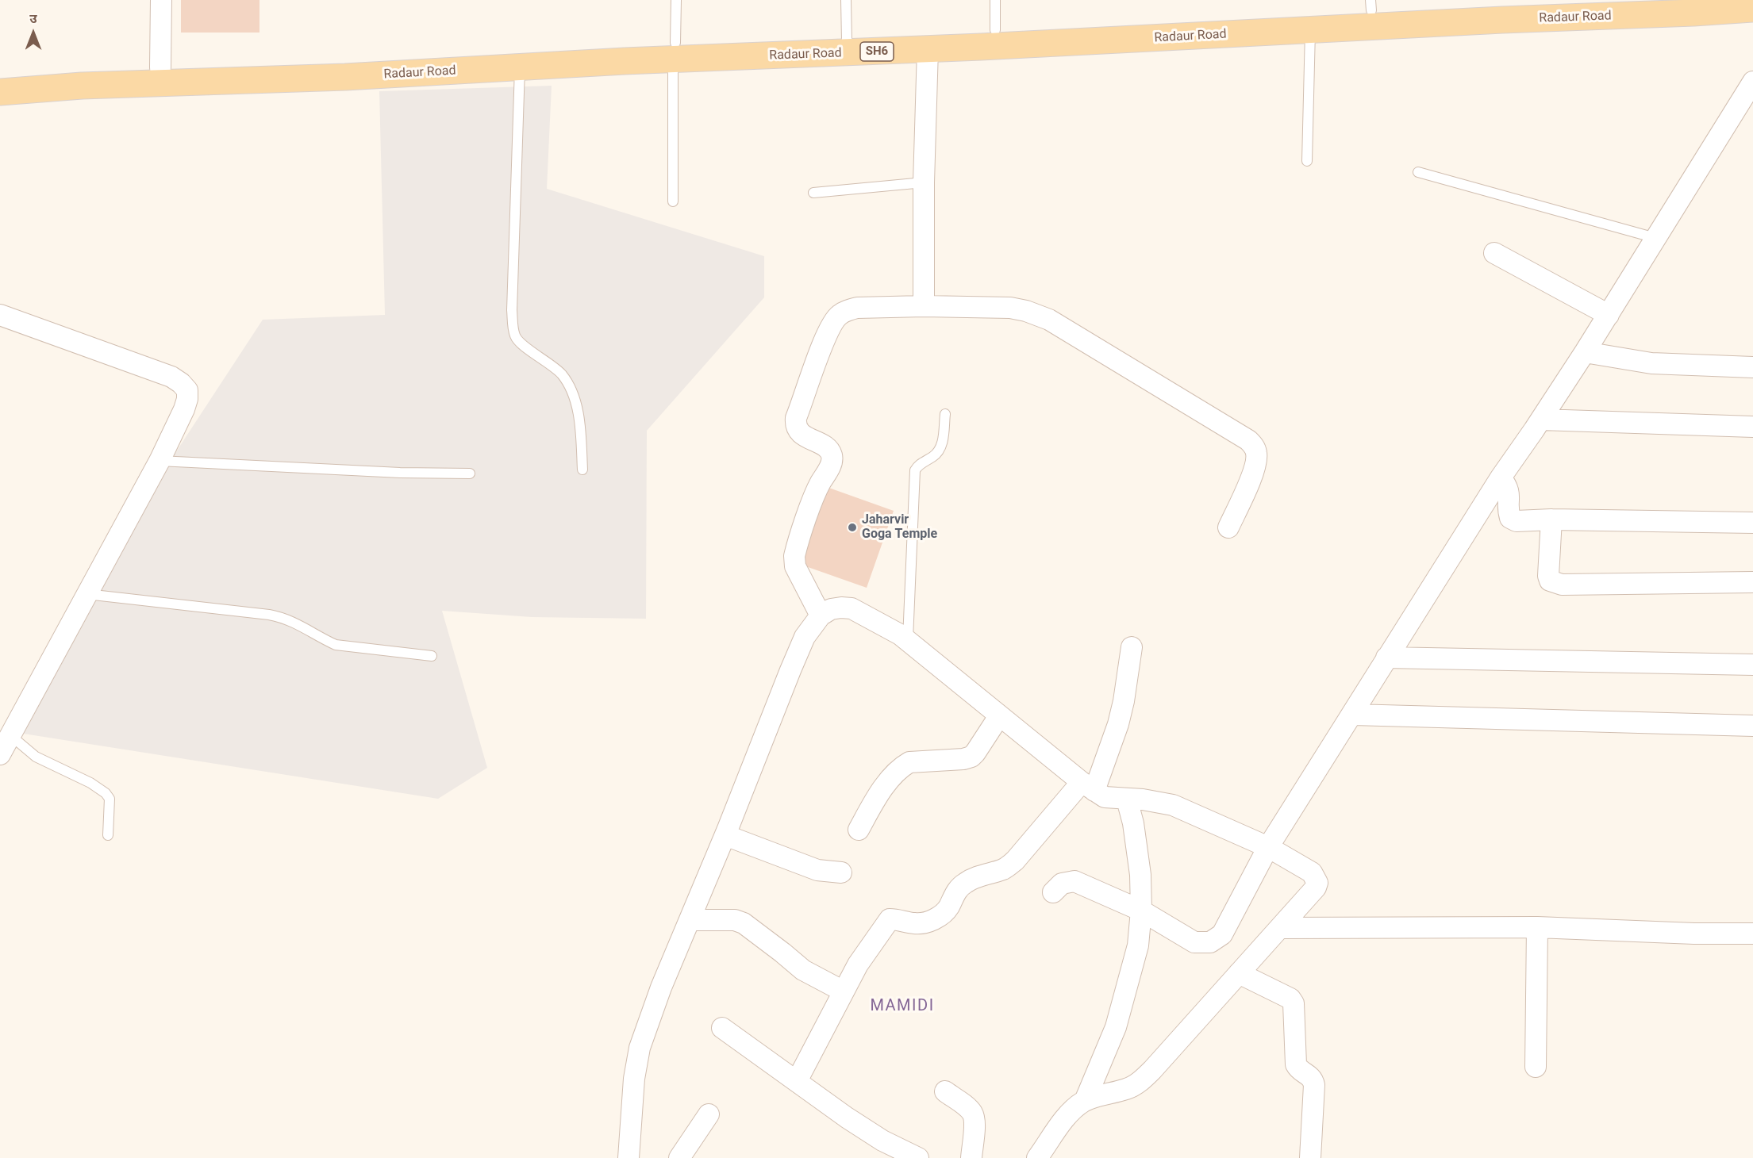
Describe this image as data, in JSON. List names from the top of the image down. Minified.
{"streets":{"main road":["Radaur Road","SH6"]},"districts":["MAMIDI"],"places":["Jaharvir Goga Temple"],"north":"top"}
